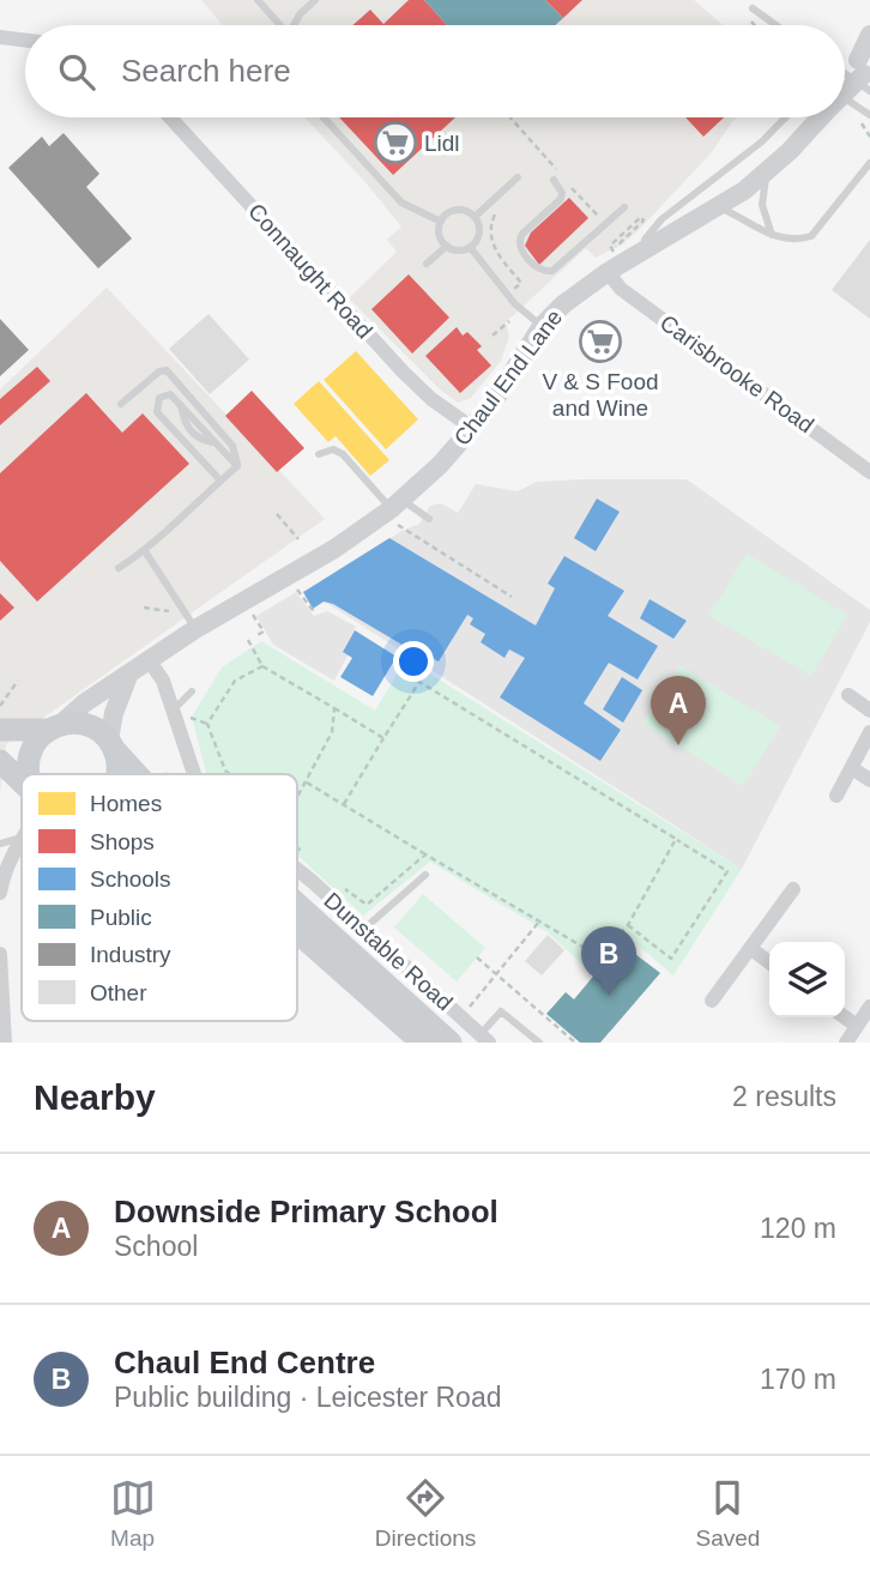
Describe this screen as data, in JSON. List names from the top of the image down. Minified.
{"streets":{"main road":["Dunstable Road"],"street":["Connaught Road","Carisbrooke Road","Chaul End Lane"]},"crossings":[["Connaught Road","Chaul End Lane"],["Carisbrooke Road","Chaul End Lane"],["Chaul End Lane","Dunstable Road"]],"places":{"supermarket":["Lidl","V & S Food and Wine"]},"legend":["Homes","Shops","Schools","Public","Industry","Other"],"page":{"search":"Search here","pins":["A","B"],"heading":["Nearby","2 results"],"list":[{"mark":"A","name":"Downside Primary School","note":"School","value":"120 m"},{"mark":"B","name":"Chaul End Centre","note":"Public building · Leicester Road","value":"170 m"}],"nav":["Map","Directions","Saved"]}}
